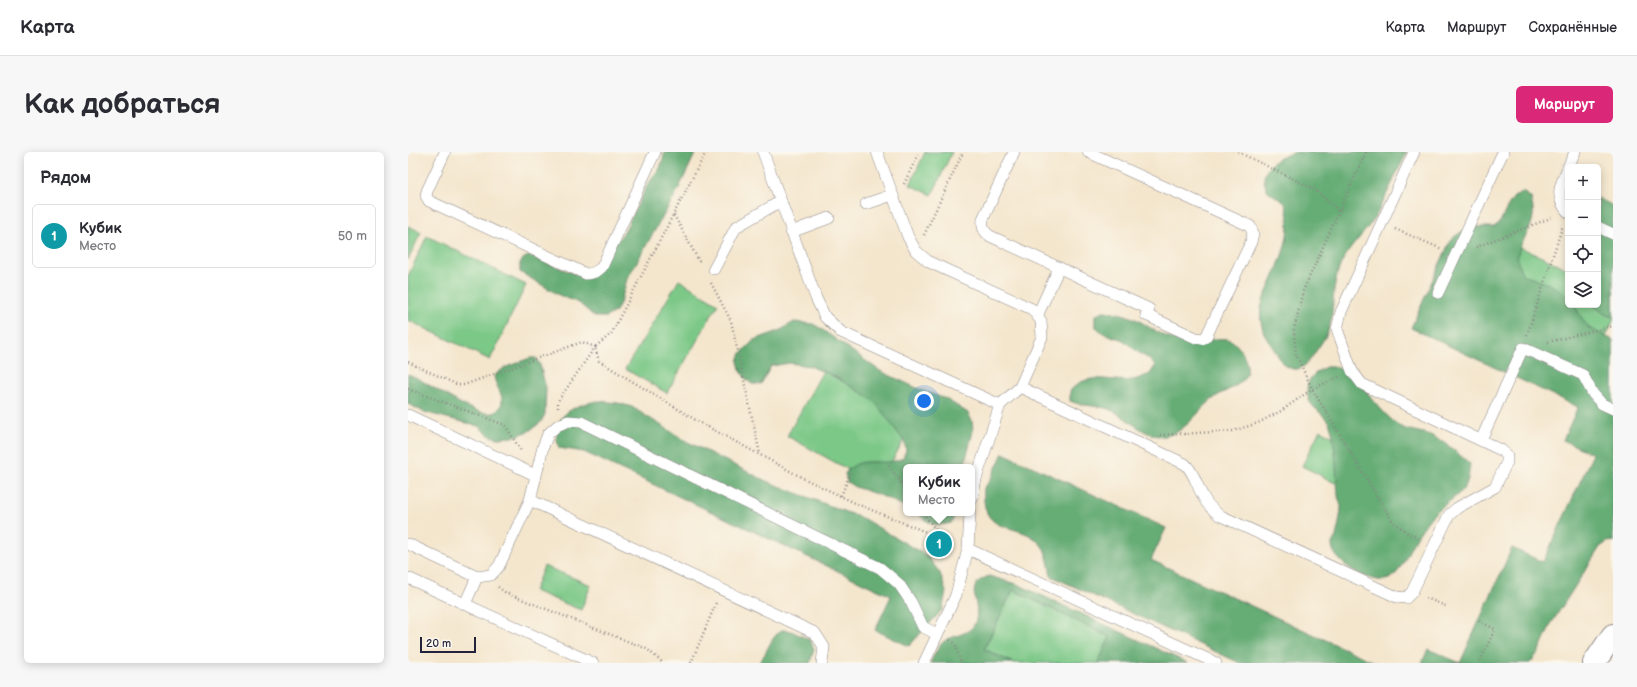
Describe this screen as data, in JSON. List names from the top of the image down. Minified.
{"scale_bar":"20 m","page":{"header":"Карта","nav":["Карта","Маршрут","Сохранённые"],"buttons":"Маршрут","title":"Как добраться","heading":"Рядом","map_buttons":["+","−"],"list":[{"mark":"1","name":"Кубик","note":"Место","value":"50 m"}],"popup":["Кубик","Место"],"pins":"1","scale":"20 m"}}
